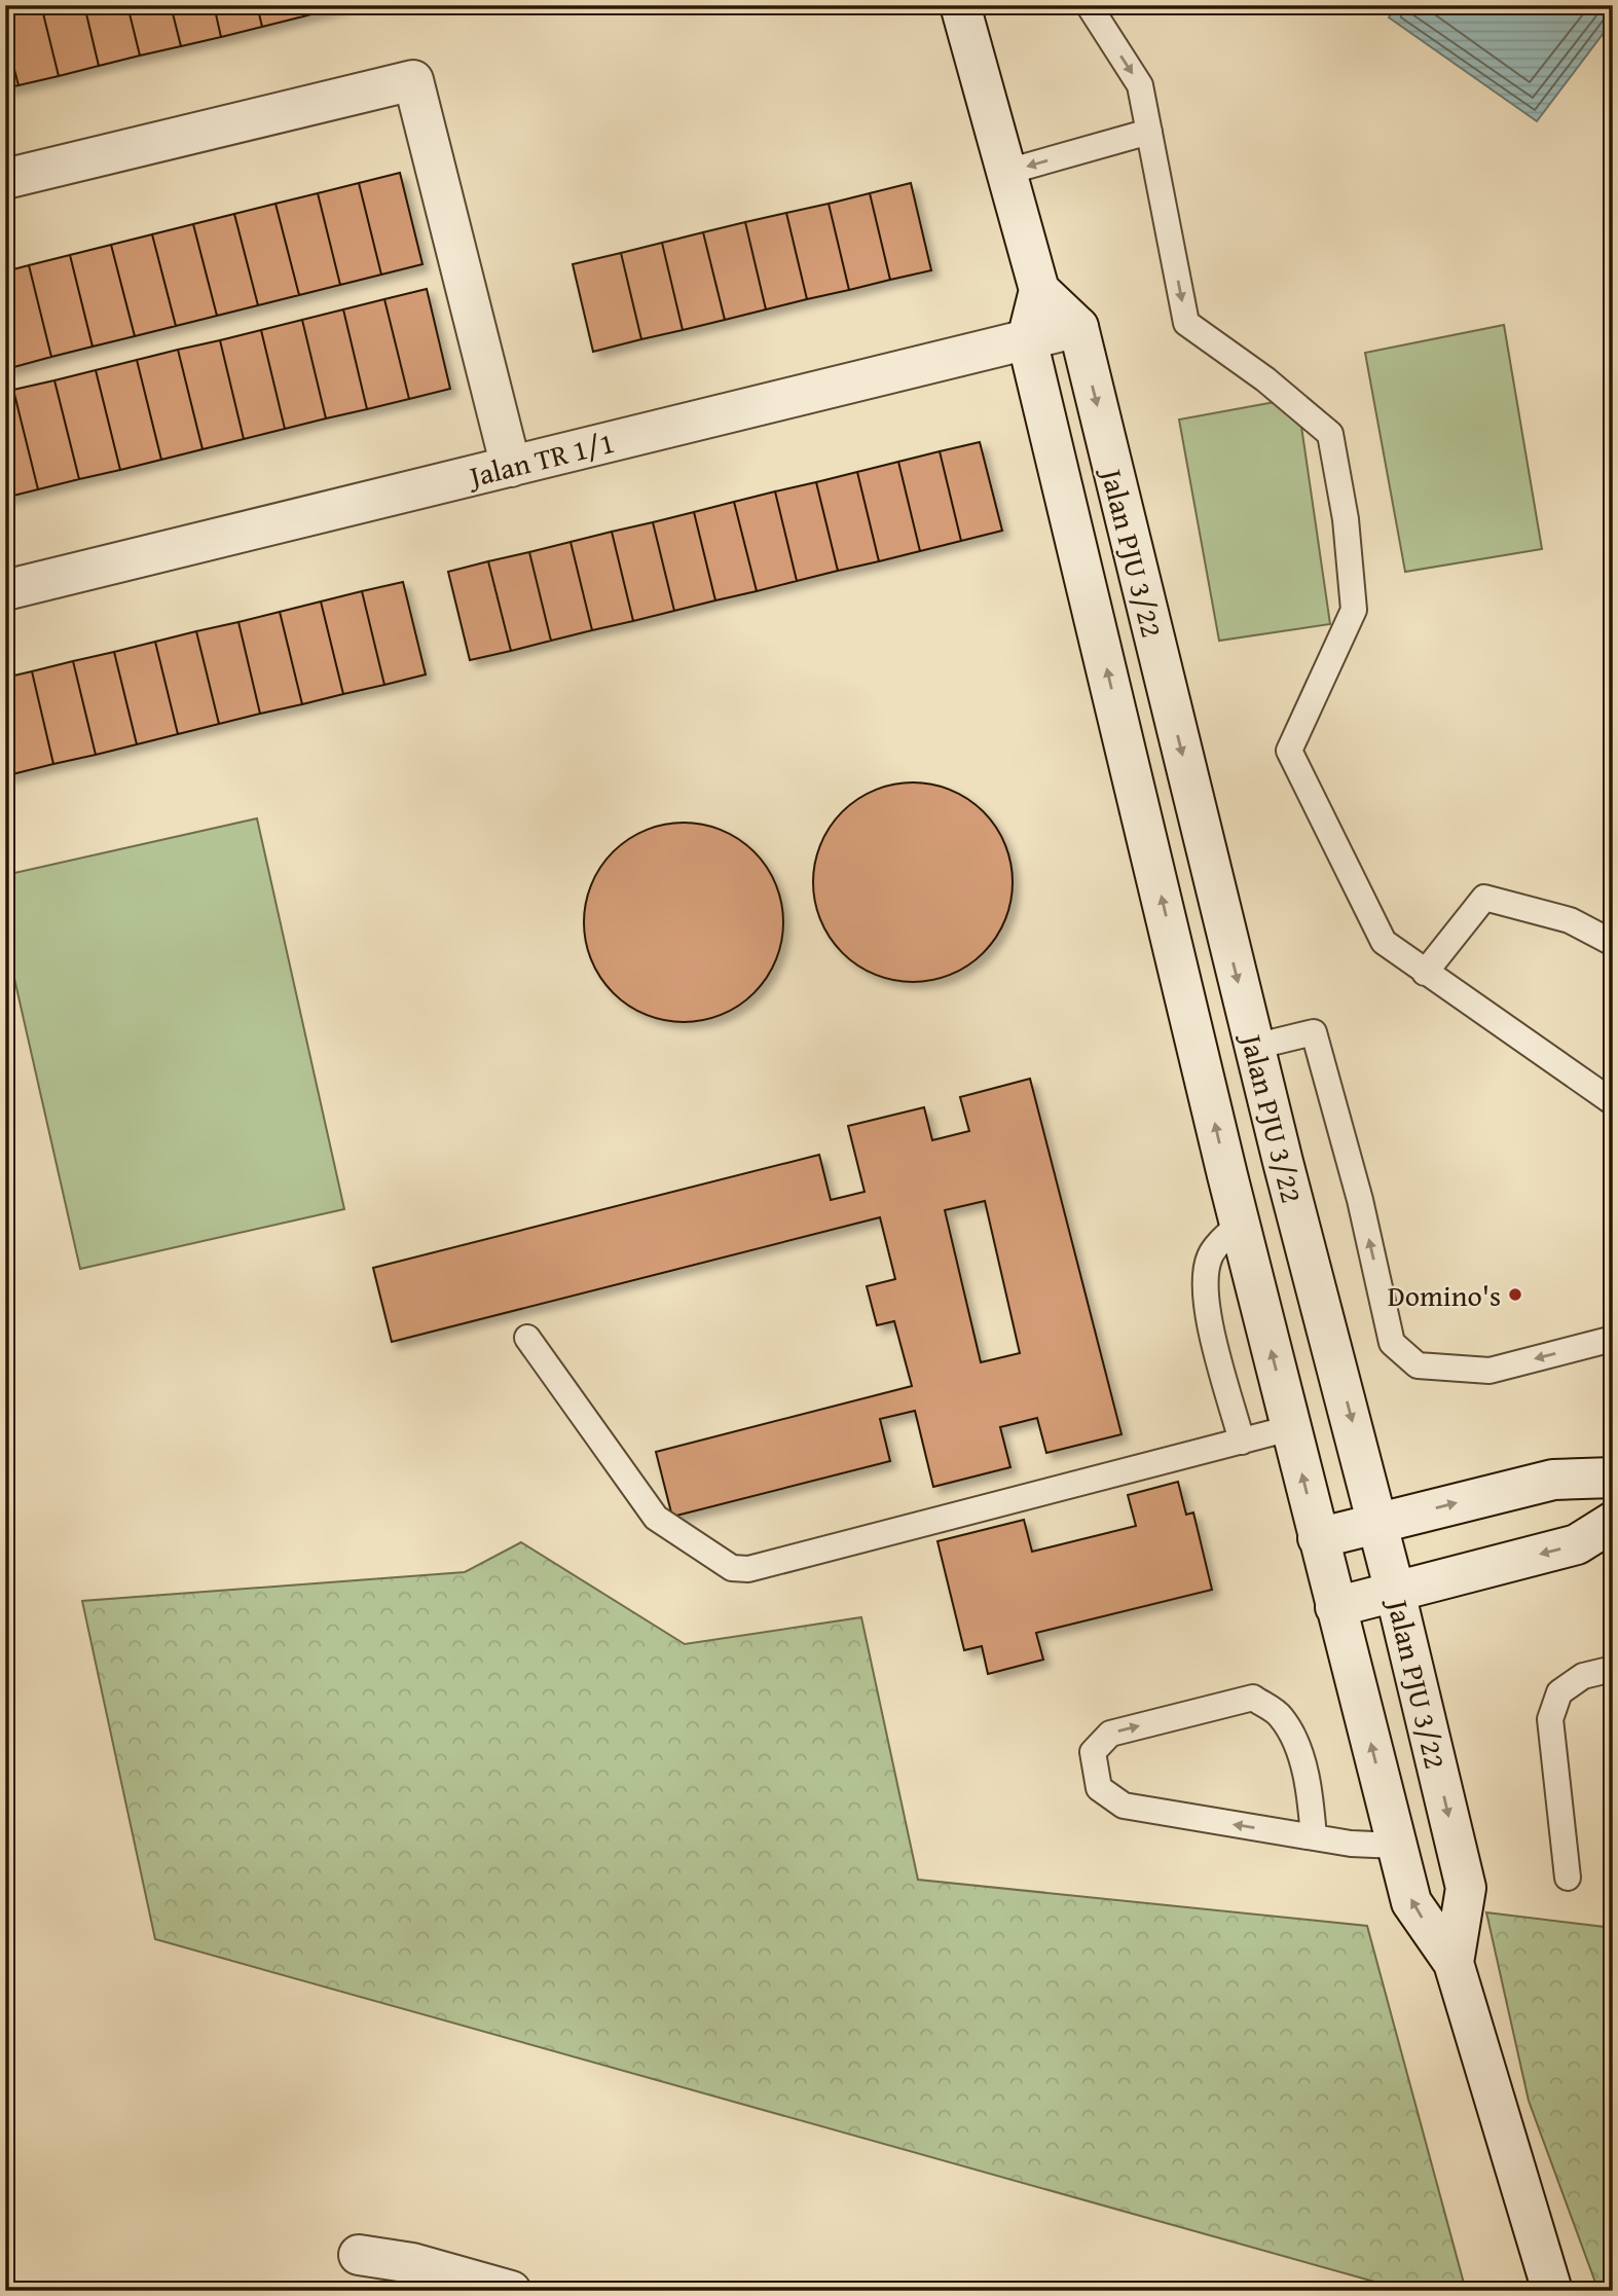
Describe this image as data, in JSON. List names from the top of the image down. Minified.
{"streets":{"street":["Jalan TR 1/1","Jalan PJU 3/22"]},"crossings":[["Jalan TR 1/1","Jalan PJU 3/22"]],"places":["Domino's"]}
